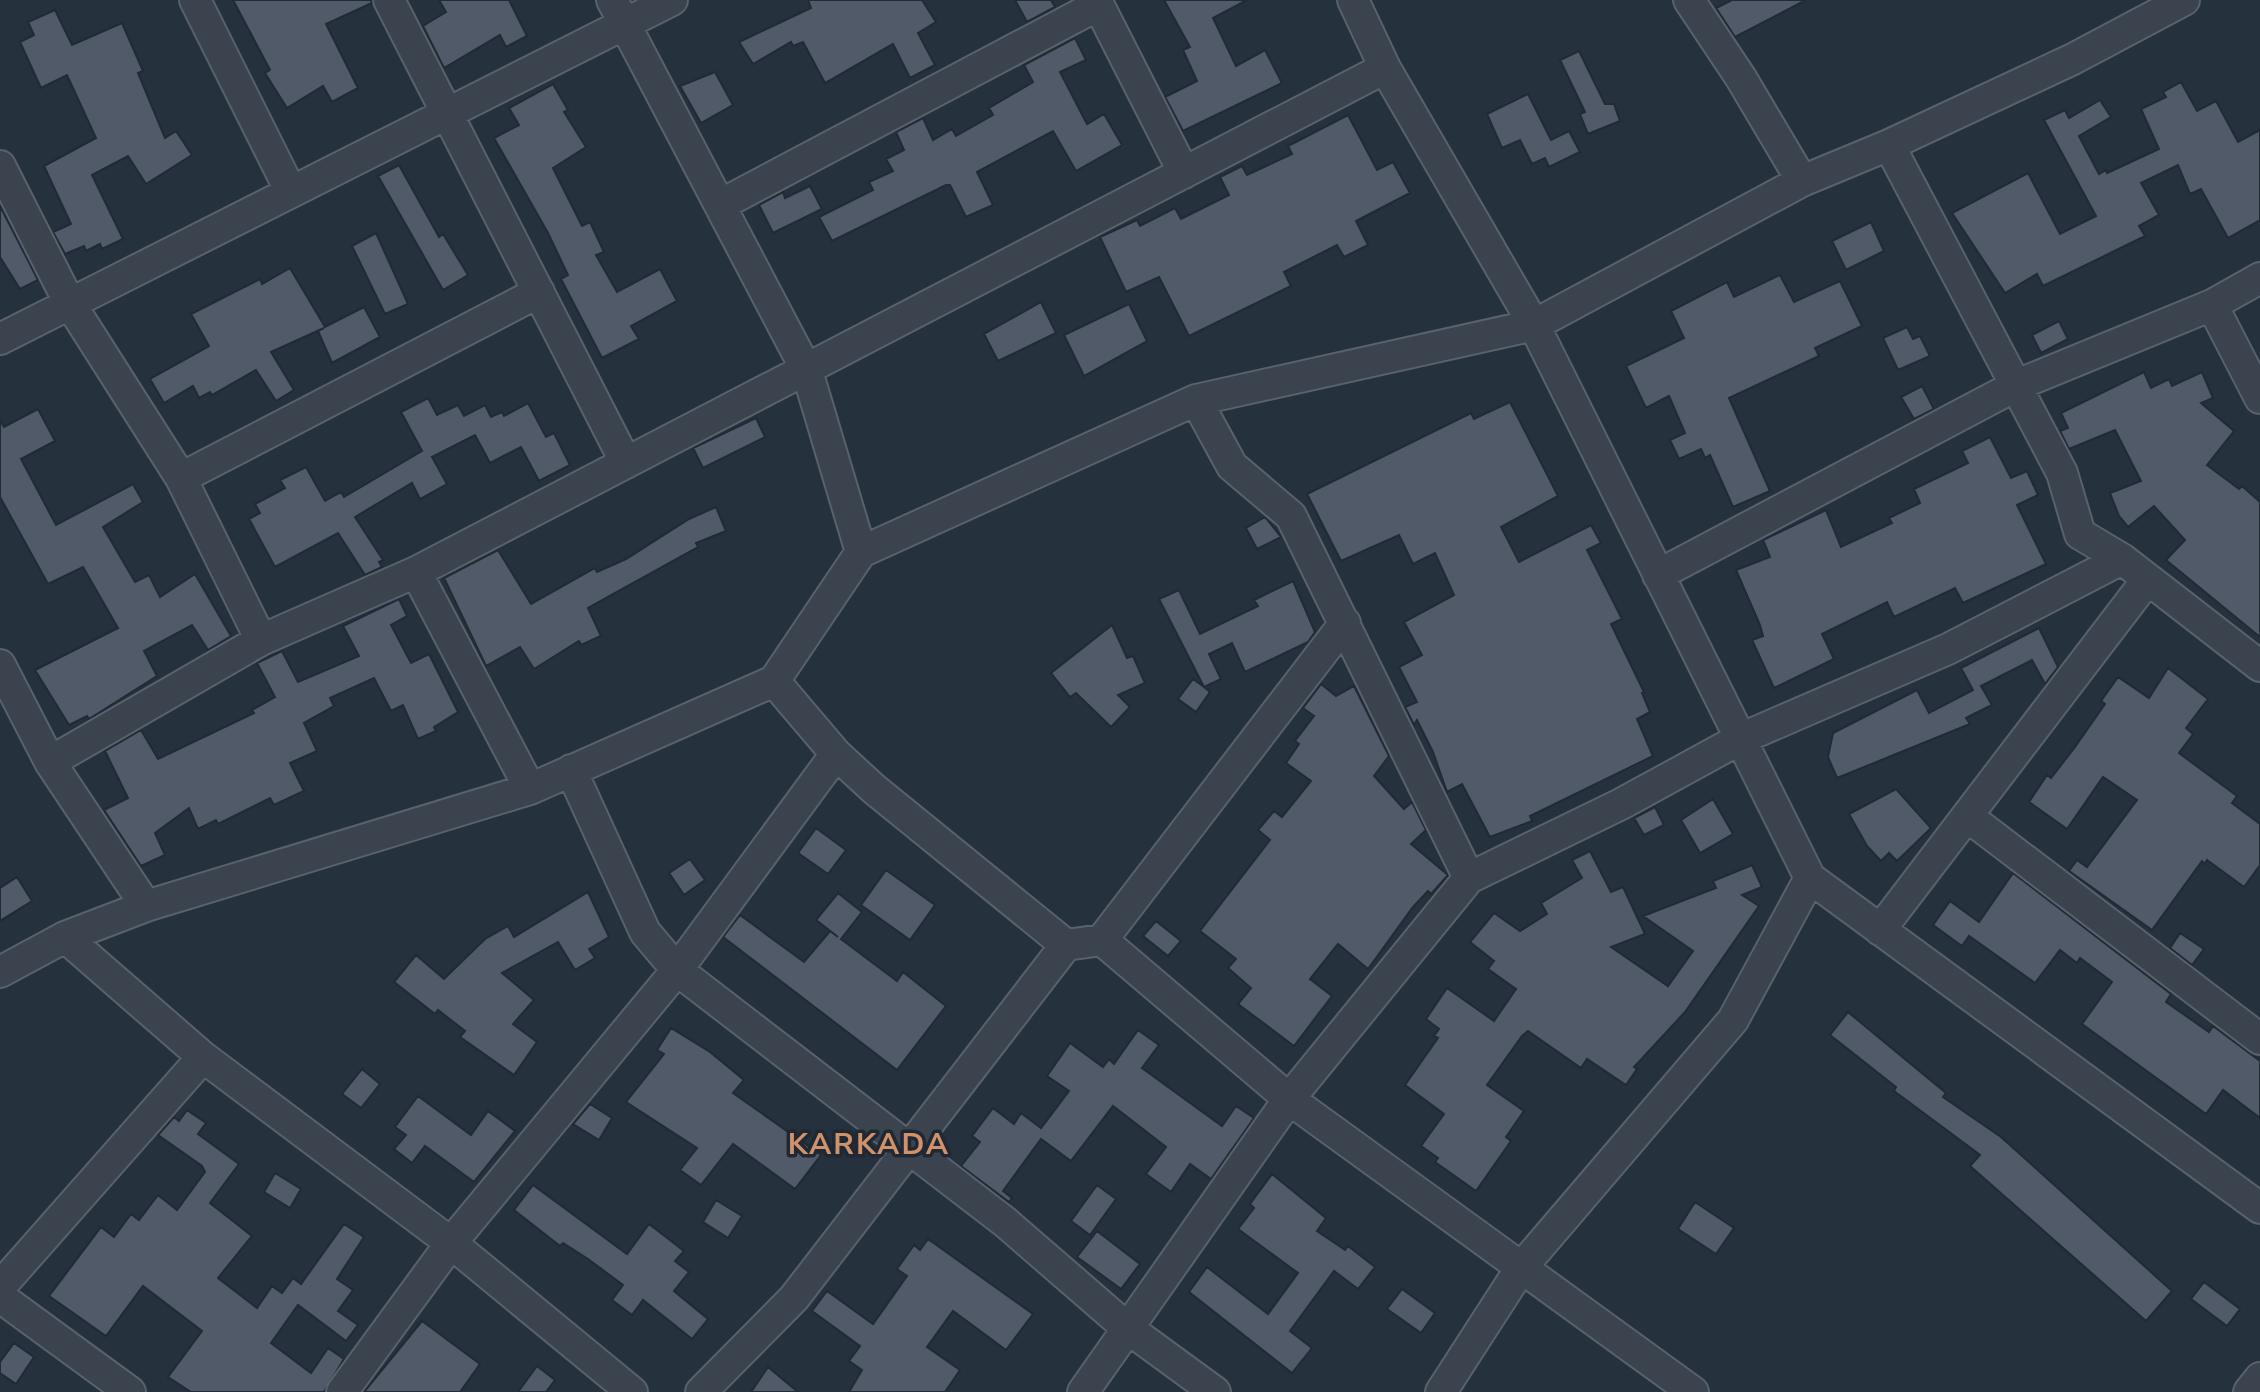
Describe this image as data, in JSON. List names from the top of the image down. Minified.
{"districts":["KARKADA"]}
